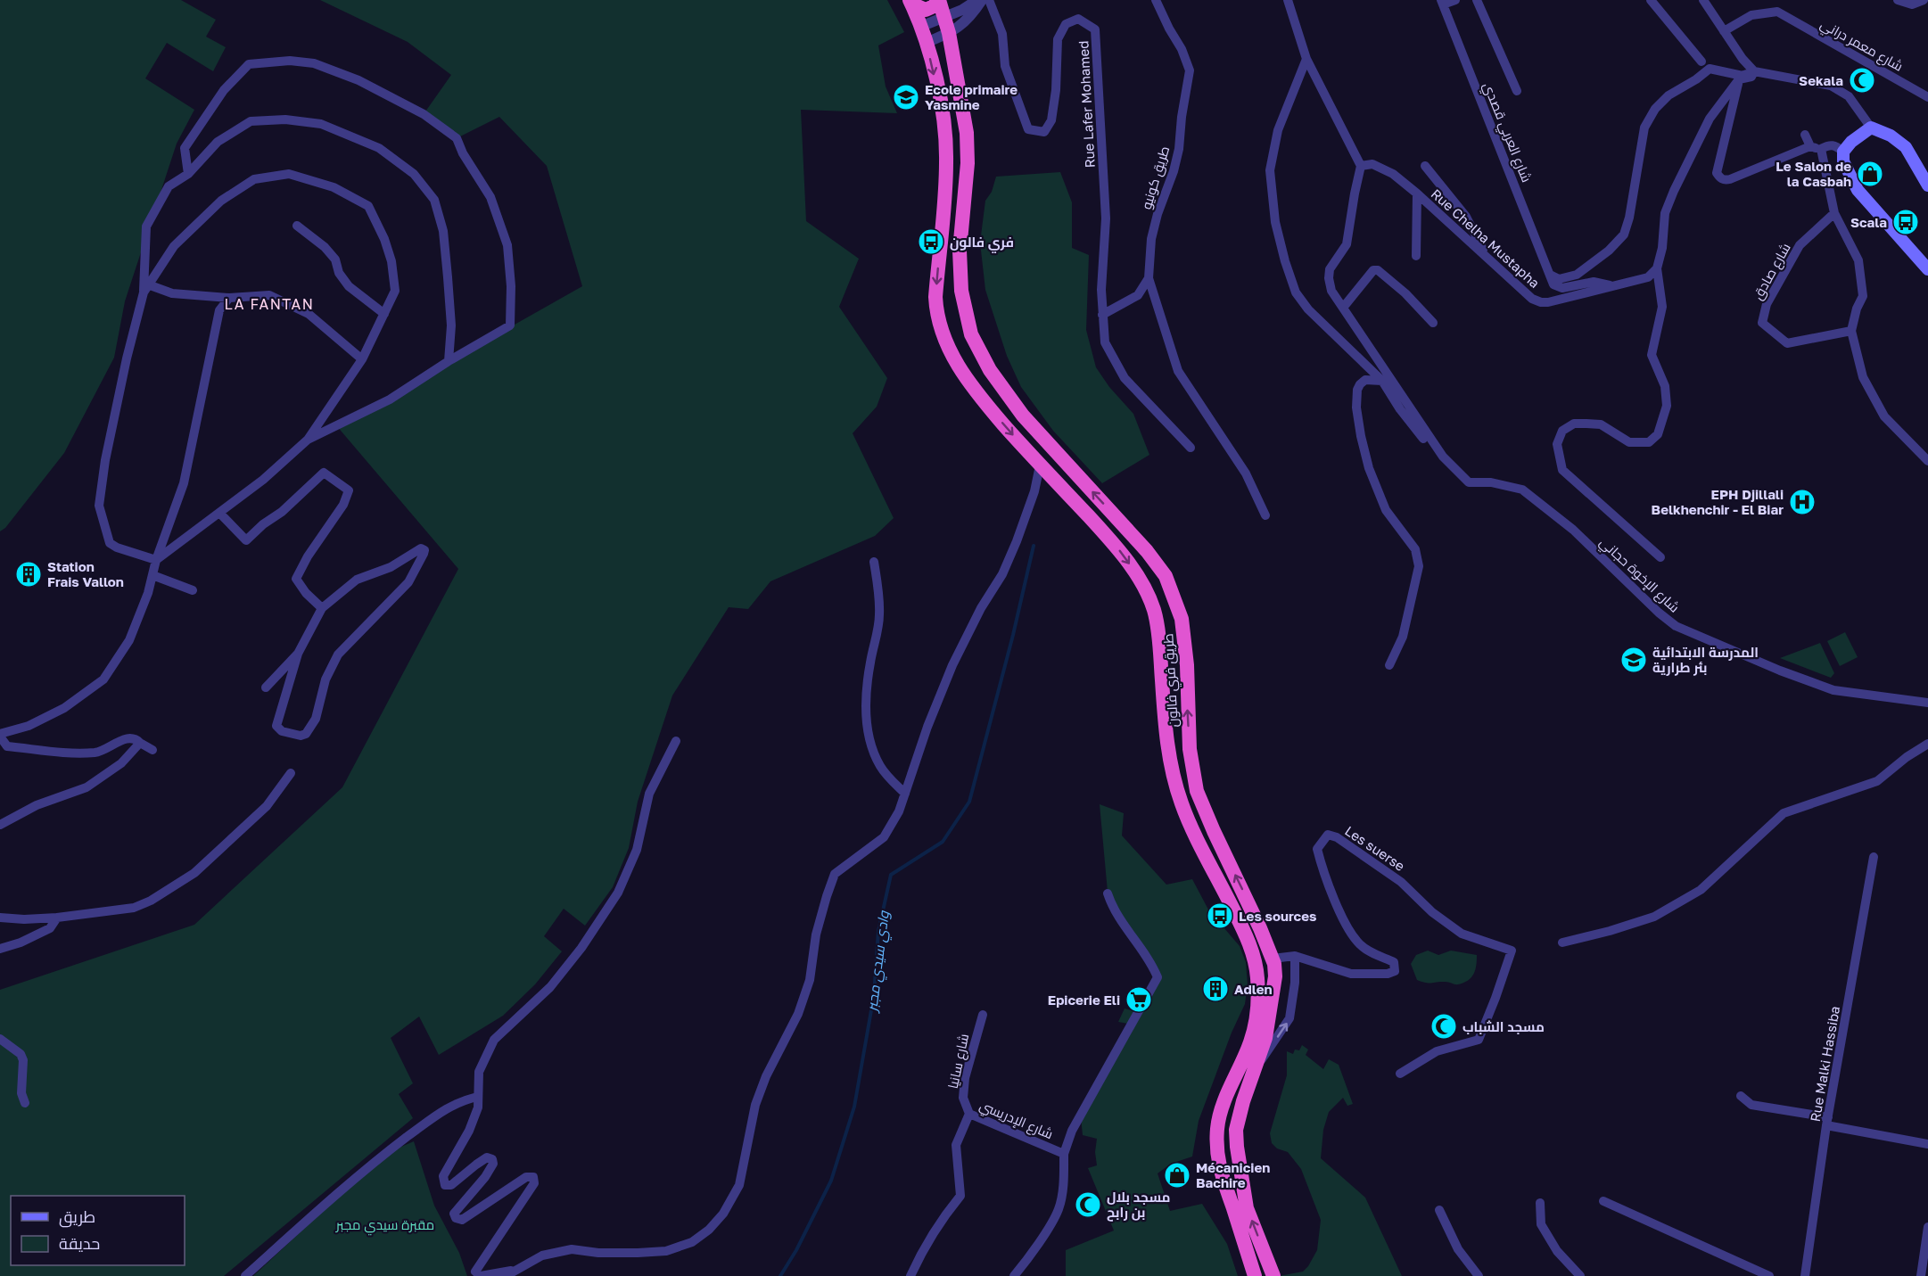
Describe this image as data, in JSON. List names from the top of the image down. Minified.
{"streets":{"highway":["طريق فري فالون"],"street":["شارع معمر دراني","Rue Lafer Mohamed","شارع العربي قصدي","طريق كونيو","Rue Chelha Mustapha","شارع صادق","شارع الإخوة حجاني","Les suerse","شارع سانيا","Rue Malki Hassiba","شارع الإدريسي"]},"crossings":[["طريق فري فالون","Les suerse"],["شارع سانيا","شارع الإدريسي"]],"districts":["LA FANTAN"],"water":["وادي سيدي مجبر"],"parks":["مقبرة سيدي مجبر"],"places":{"mosque":["Sekala","مسجد الشباب","مسجد بلال بن رابح"],"school or university":["Ecole primaire Yasmine","المدرسة الابتدائية بئر طرارية"],"shop":["Le Salon de la Casbah","Mécanicien Bachire"],"bus stop":["Scala","فري فالون","Les sources"],"hospital":["EPH Djillali Belkhenchir - El Biar"],"building":["Station Frais Vallon","Adlen"],"supermarket":["Epicerie Eli"]},"legend":["طريق","حديقة"]}
